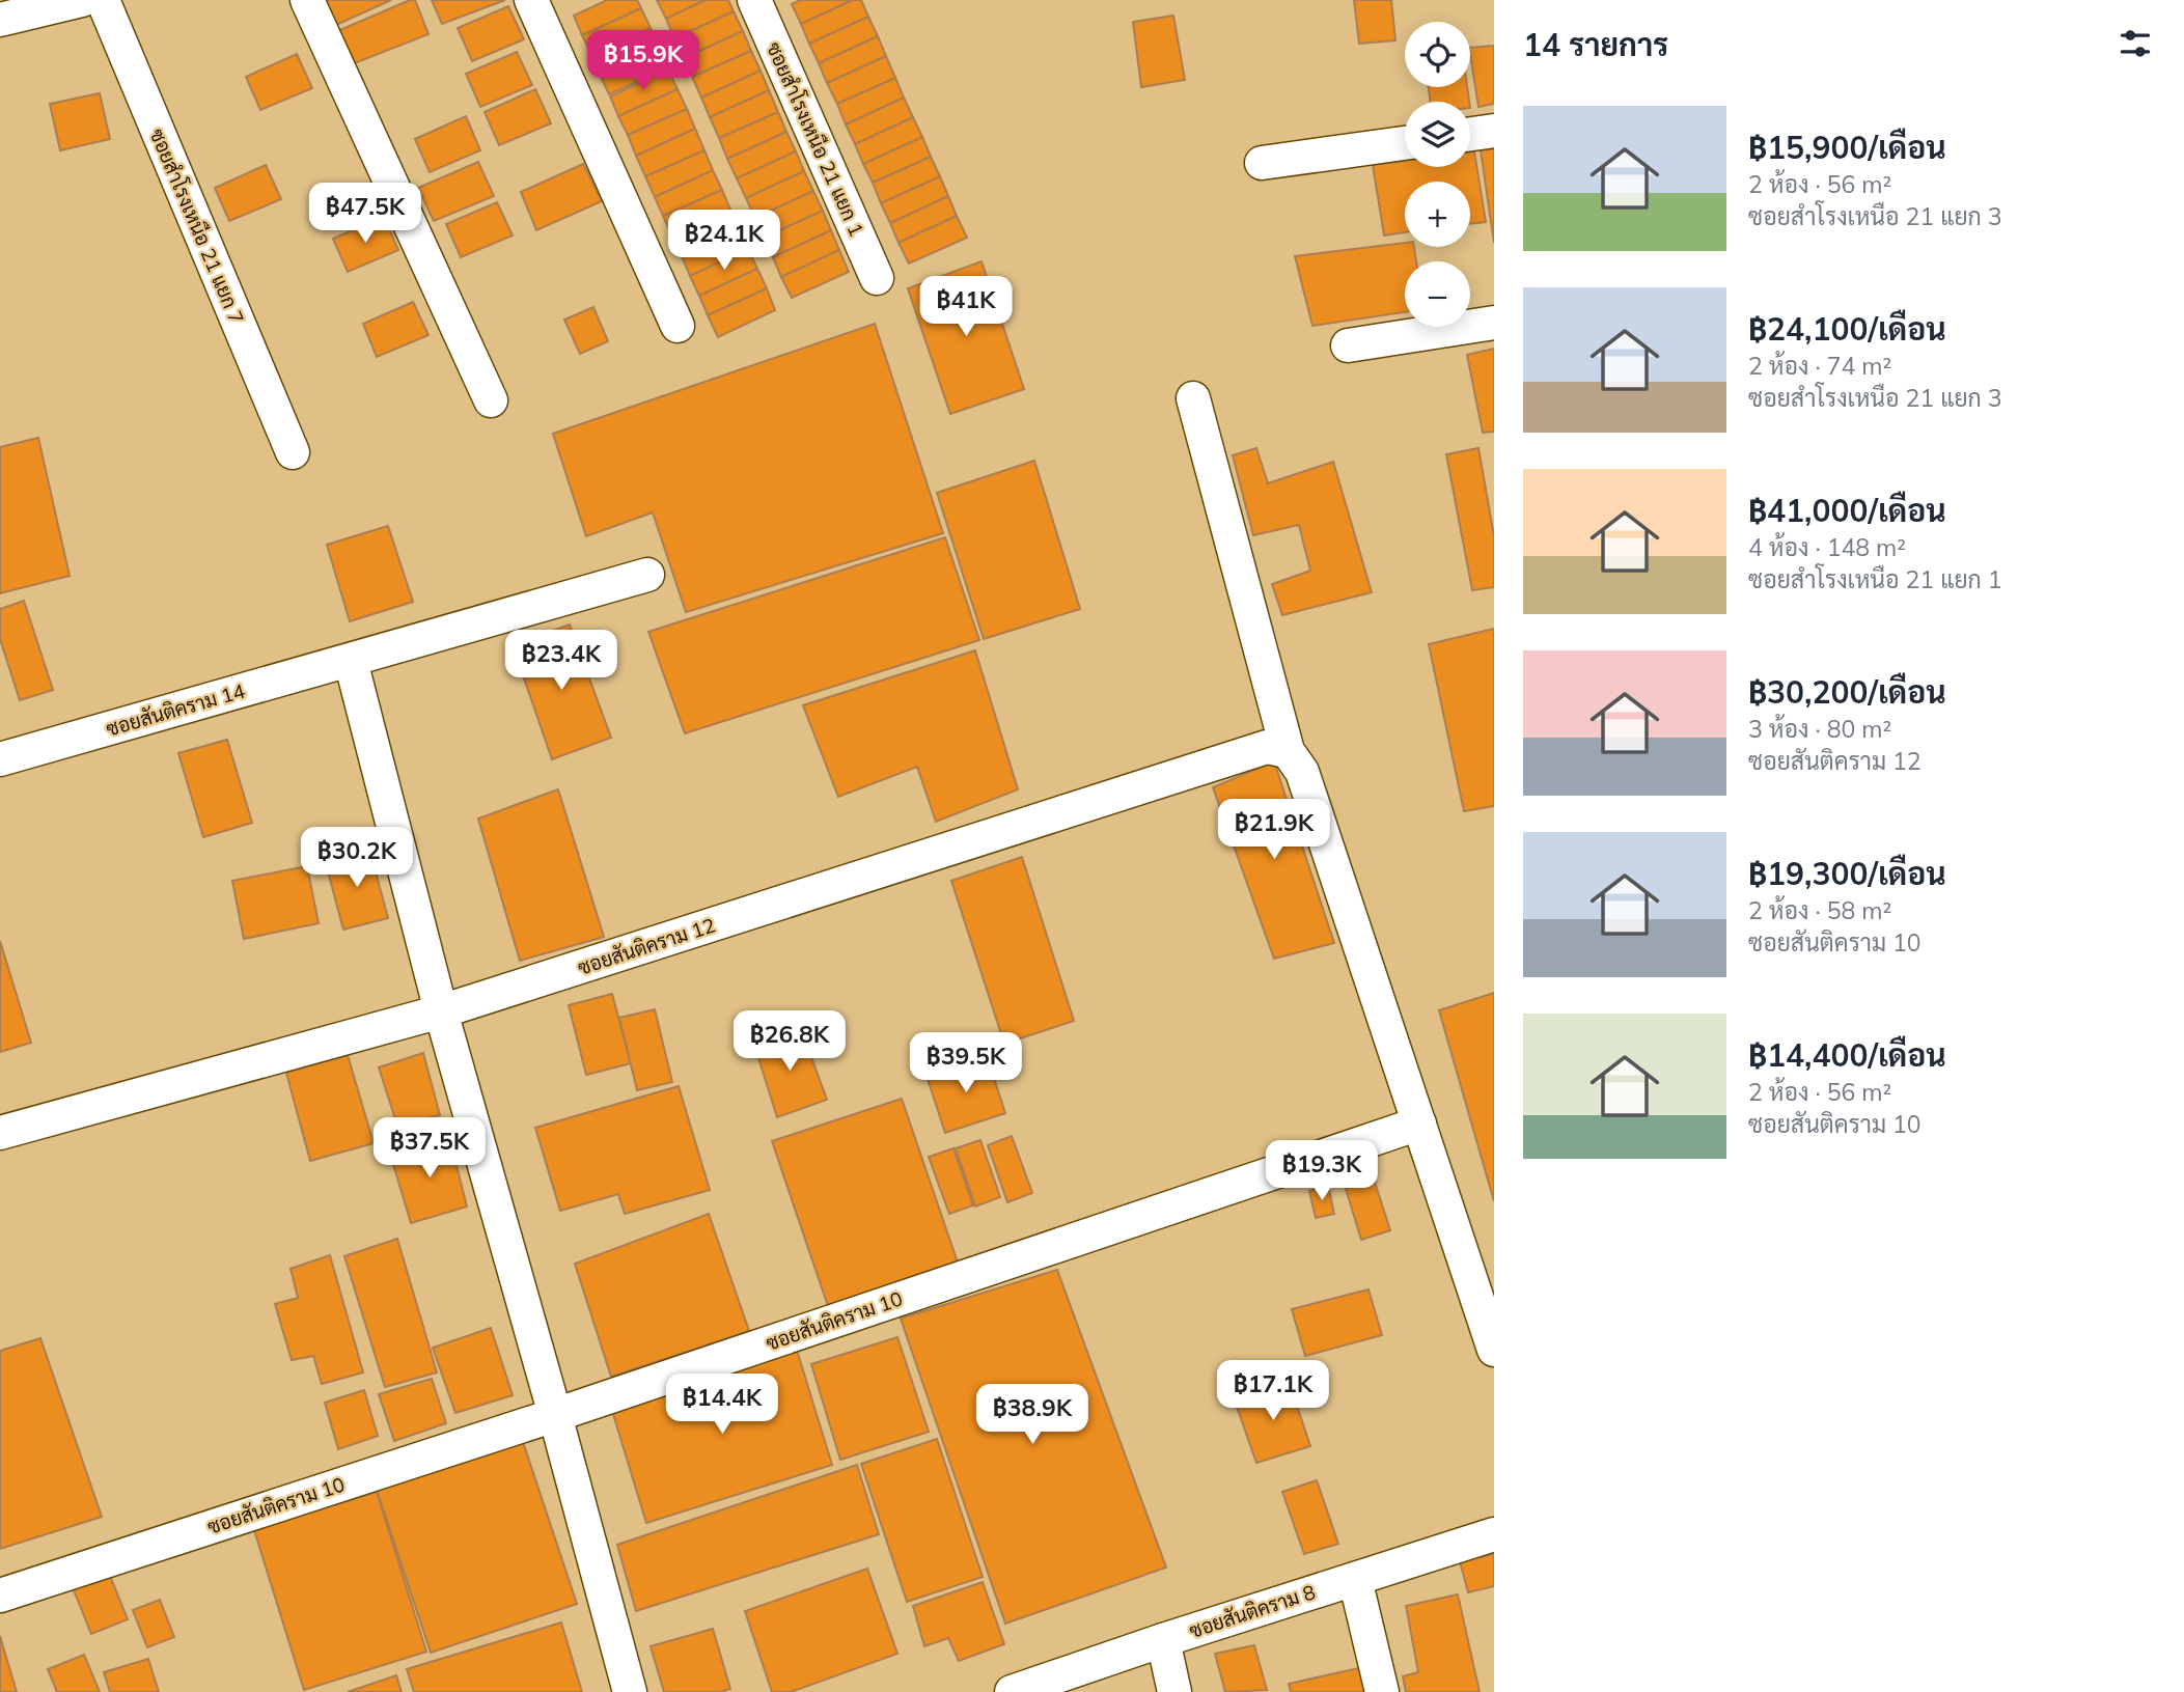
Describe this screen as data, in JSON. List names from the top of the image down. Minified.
{"streets":{"street":["ซอยสำโรงเหนือ 21 แยก 1","ซอยสำโรงเหนือ 21 แยก 7","ซอยสันติคราม 14","ซอยสันติคราม 12","ซอยสันติคราม 10","ซอยสันติคราม 8"]},"page":{"heading":"14 รายการ","map_buttons":["+","−"],"price":["฿15.9K","฿47.5K","฿24.1K","฿41K","฿23.4K","฿21.9K","฿30.2K","฿26.8K","฿39.5K","฿37.5K","฿19.3K","฿17.1K","฿14.4K","฿38.9K"],"list":[{"name":"฿15,900/เดือน","note":"2 ห้อง · 56 m² · ซอยสำโรงเหนือ 21 แยก 3"},{"name":"฿24,100/เดือน","note":"2 ห้อง · 74 m² · ซอยสำโรงเหนือ 21 แยก 3"},{"name":"฿41,000/เดือน","note":"4 ห้อง · 148 m² · ซอยสำโรงเหนือ 21 แยก 1"},{"name":"฿30,200/เดือน","note":"3 ห้อง · 80 m² · ซอยสันติคราม 12"},{"name":"฿19,300/เดือน","note":"2 ห้อง · 58 m² · ซอยสันติคราม 10"},{"name":"฿14,400/เดือน","note":"2 ห้อง · 56 m² · ซอยสันติคราม 10"}]}}
